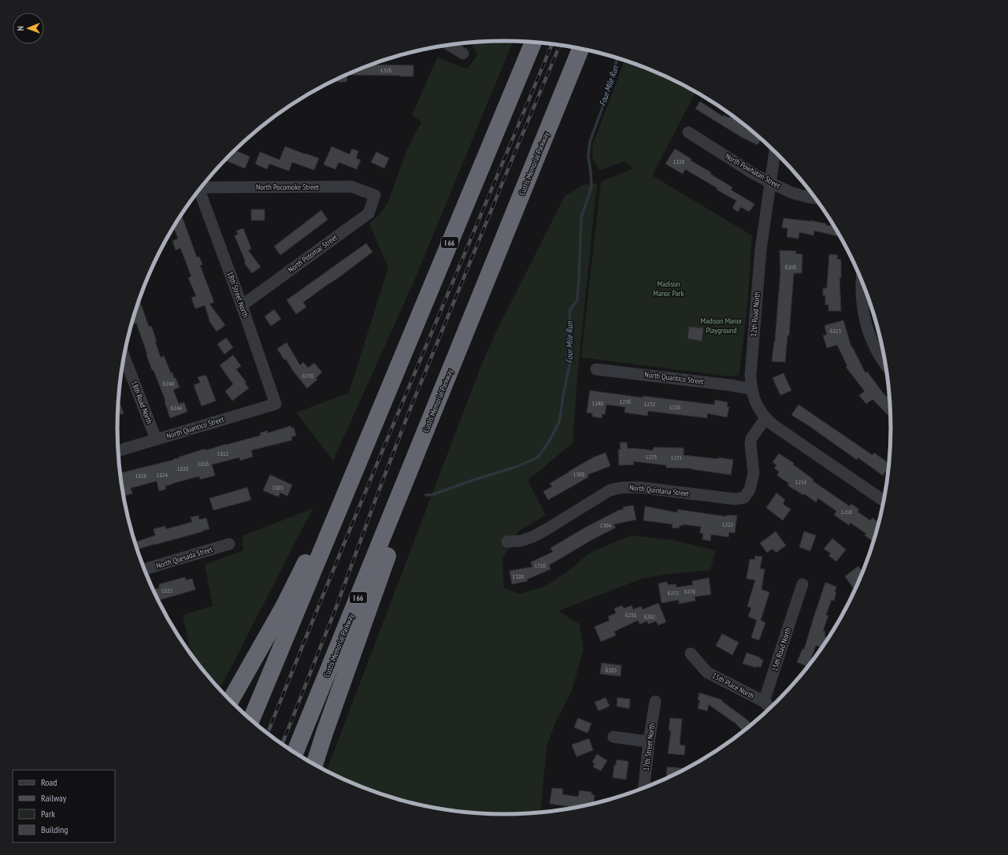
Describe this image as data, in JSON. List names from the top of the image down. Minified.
{"streets":{"highway":["Custis Memorial Parkway","I 66"],"street":["North Powhatan Street","North Pocomoke Street","North Potomac Street","18th Street North","12th Road North","North Quantico Street","18th Road North","North Quintana Street","North Quesada Street","15th Road North","15th Place North","17th Street North"]},"crossings":[["North Powhatan Street","12th Road North"],["North Pocomoke Street","North Potomac Street"],["North Potomac Street","18th Street North"],["18th Street North","North Quantico Street"],["12th Road North","North Quantico Street"],["12th Road North","North Quintana Street"],["North Quantico Street","18th Road North"],["15th Road North","15th Place North"]],"water":["Four Mile Run"],"parks":["Madison Manor Park","Madison Manor Playground"],"house_numbers":["1316","1228","6206","6213","6270","6240","1236","1240","1232","1228","6244","1812","1235","1231","1816","1820","1309","1824","1828","1214","1801","1210","1222","1304","1316","1320","1822","6276","6272","6258","6262","6285"],"legend":["Road","Railway","Park","Building"],"north":"left"}
